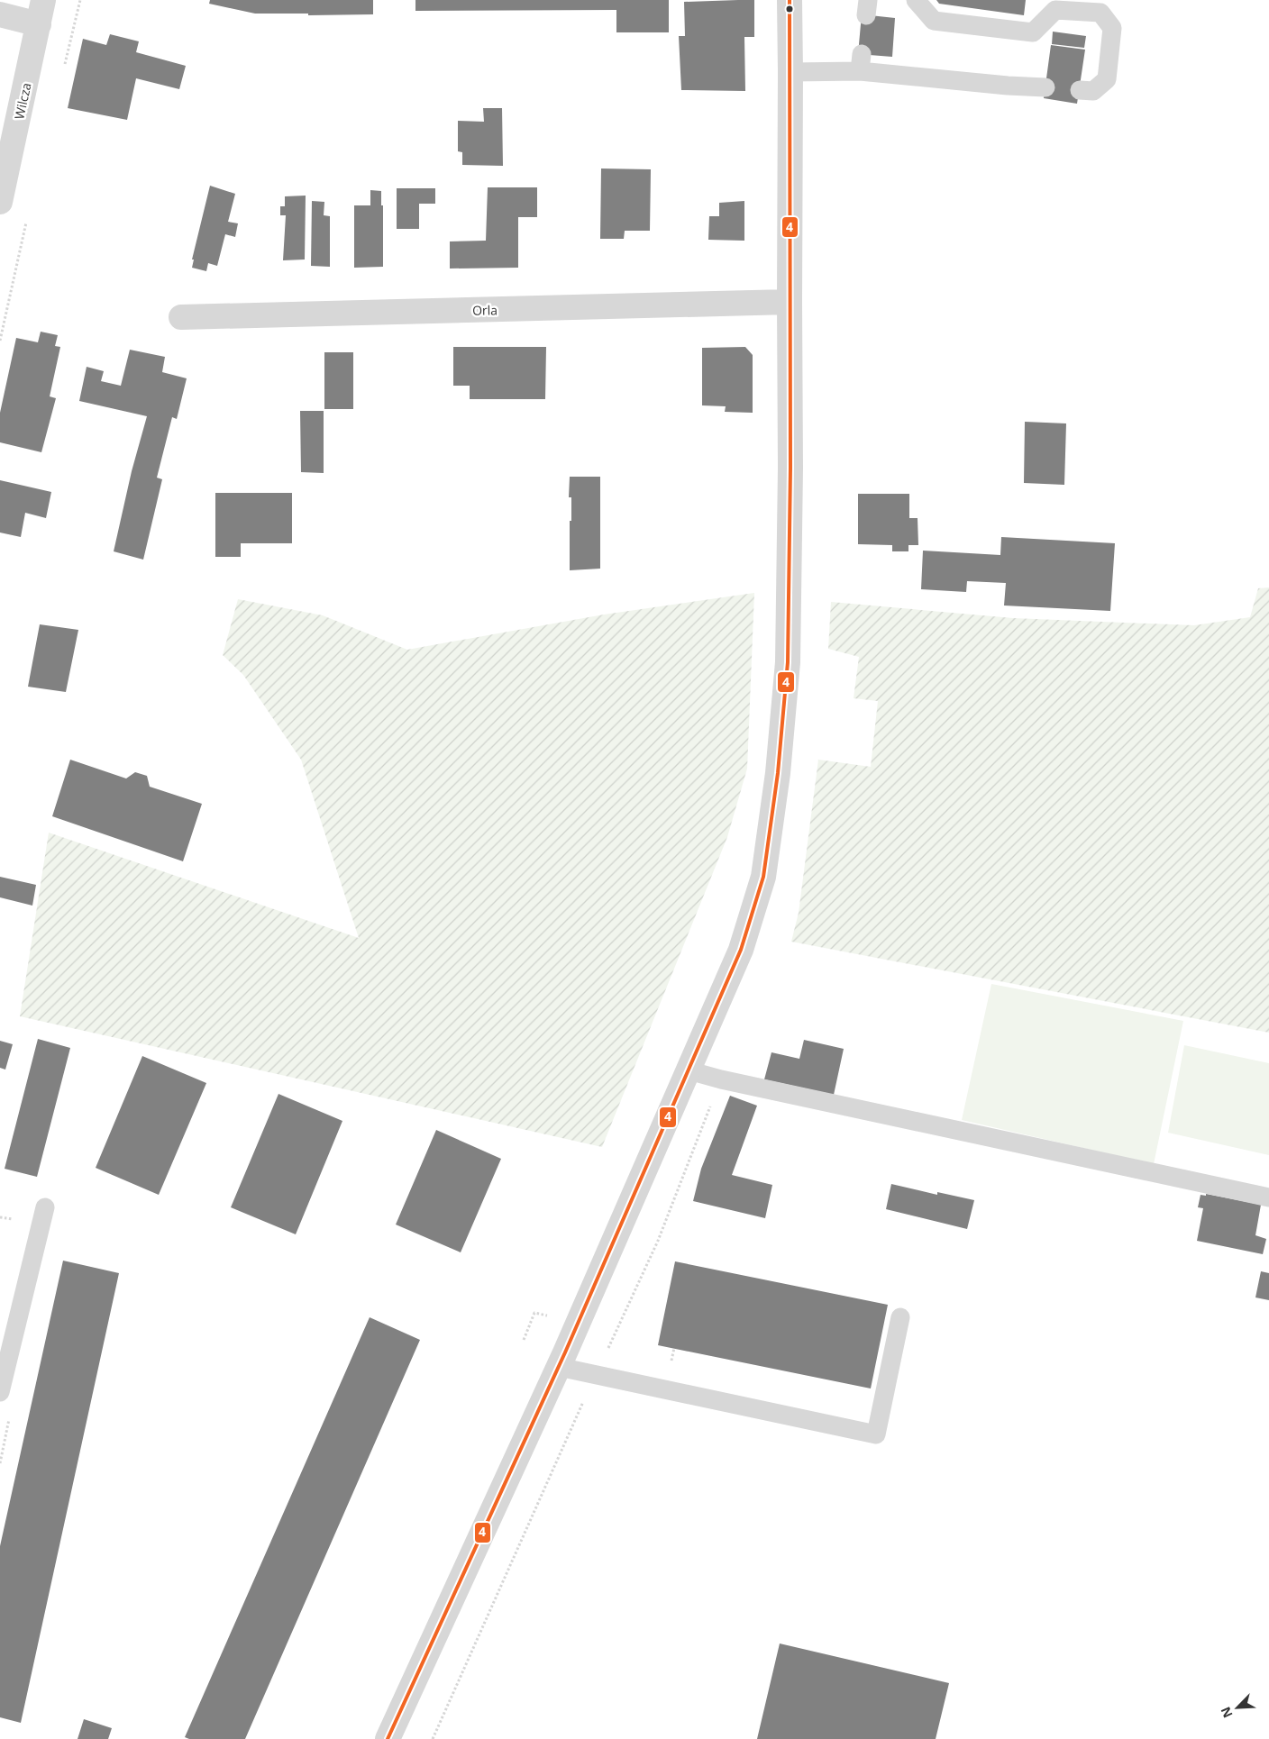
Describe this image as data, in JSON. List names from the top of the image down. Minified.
{"streets":{"street":["Wilcza","Orla"]},"lines":["transit line 4"],"north":"bottom left"}
